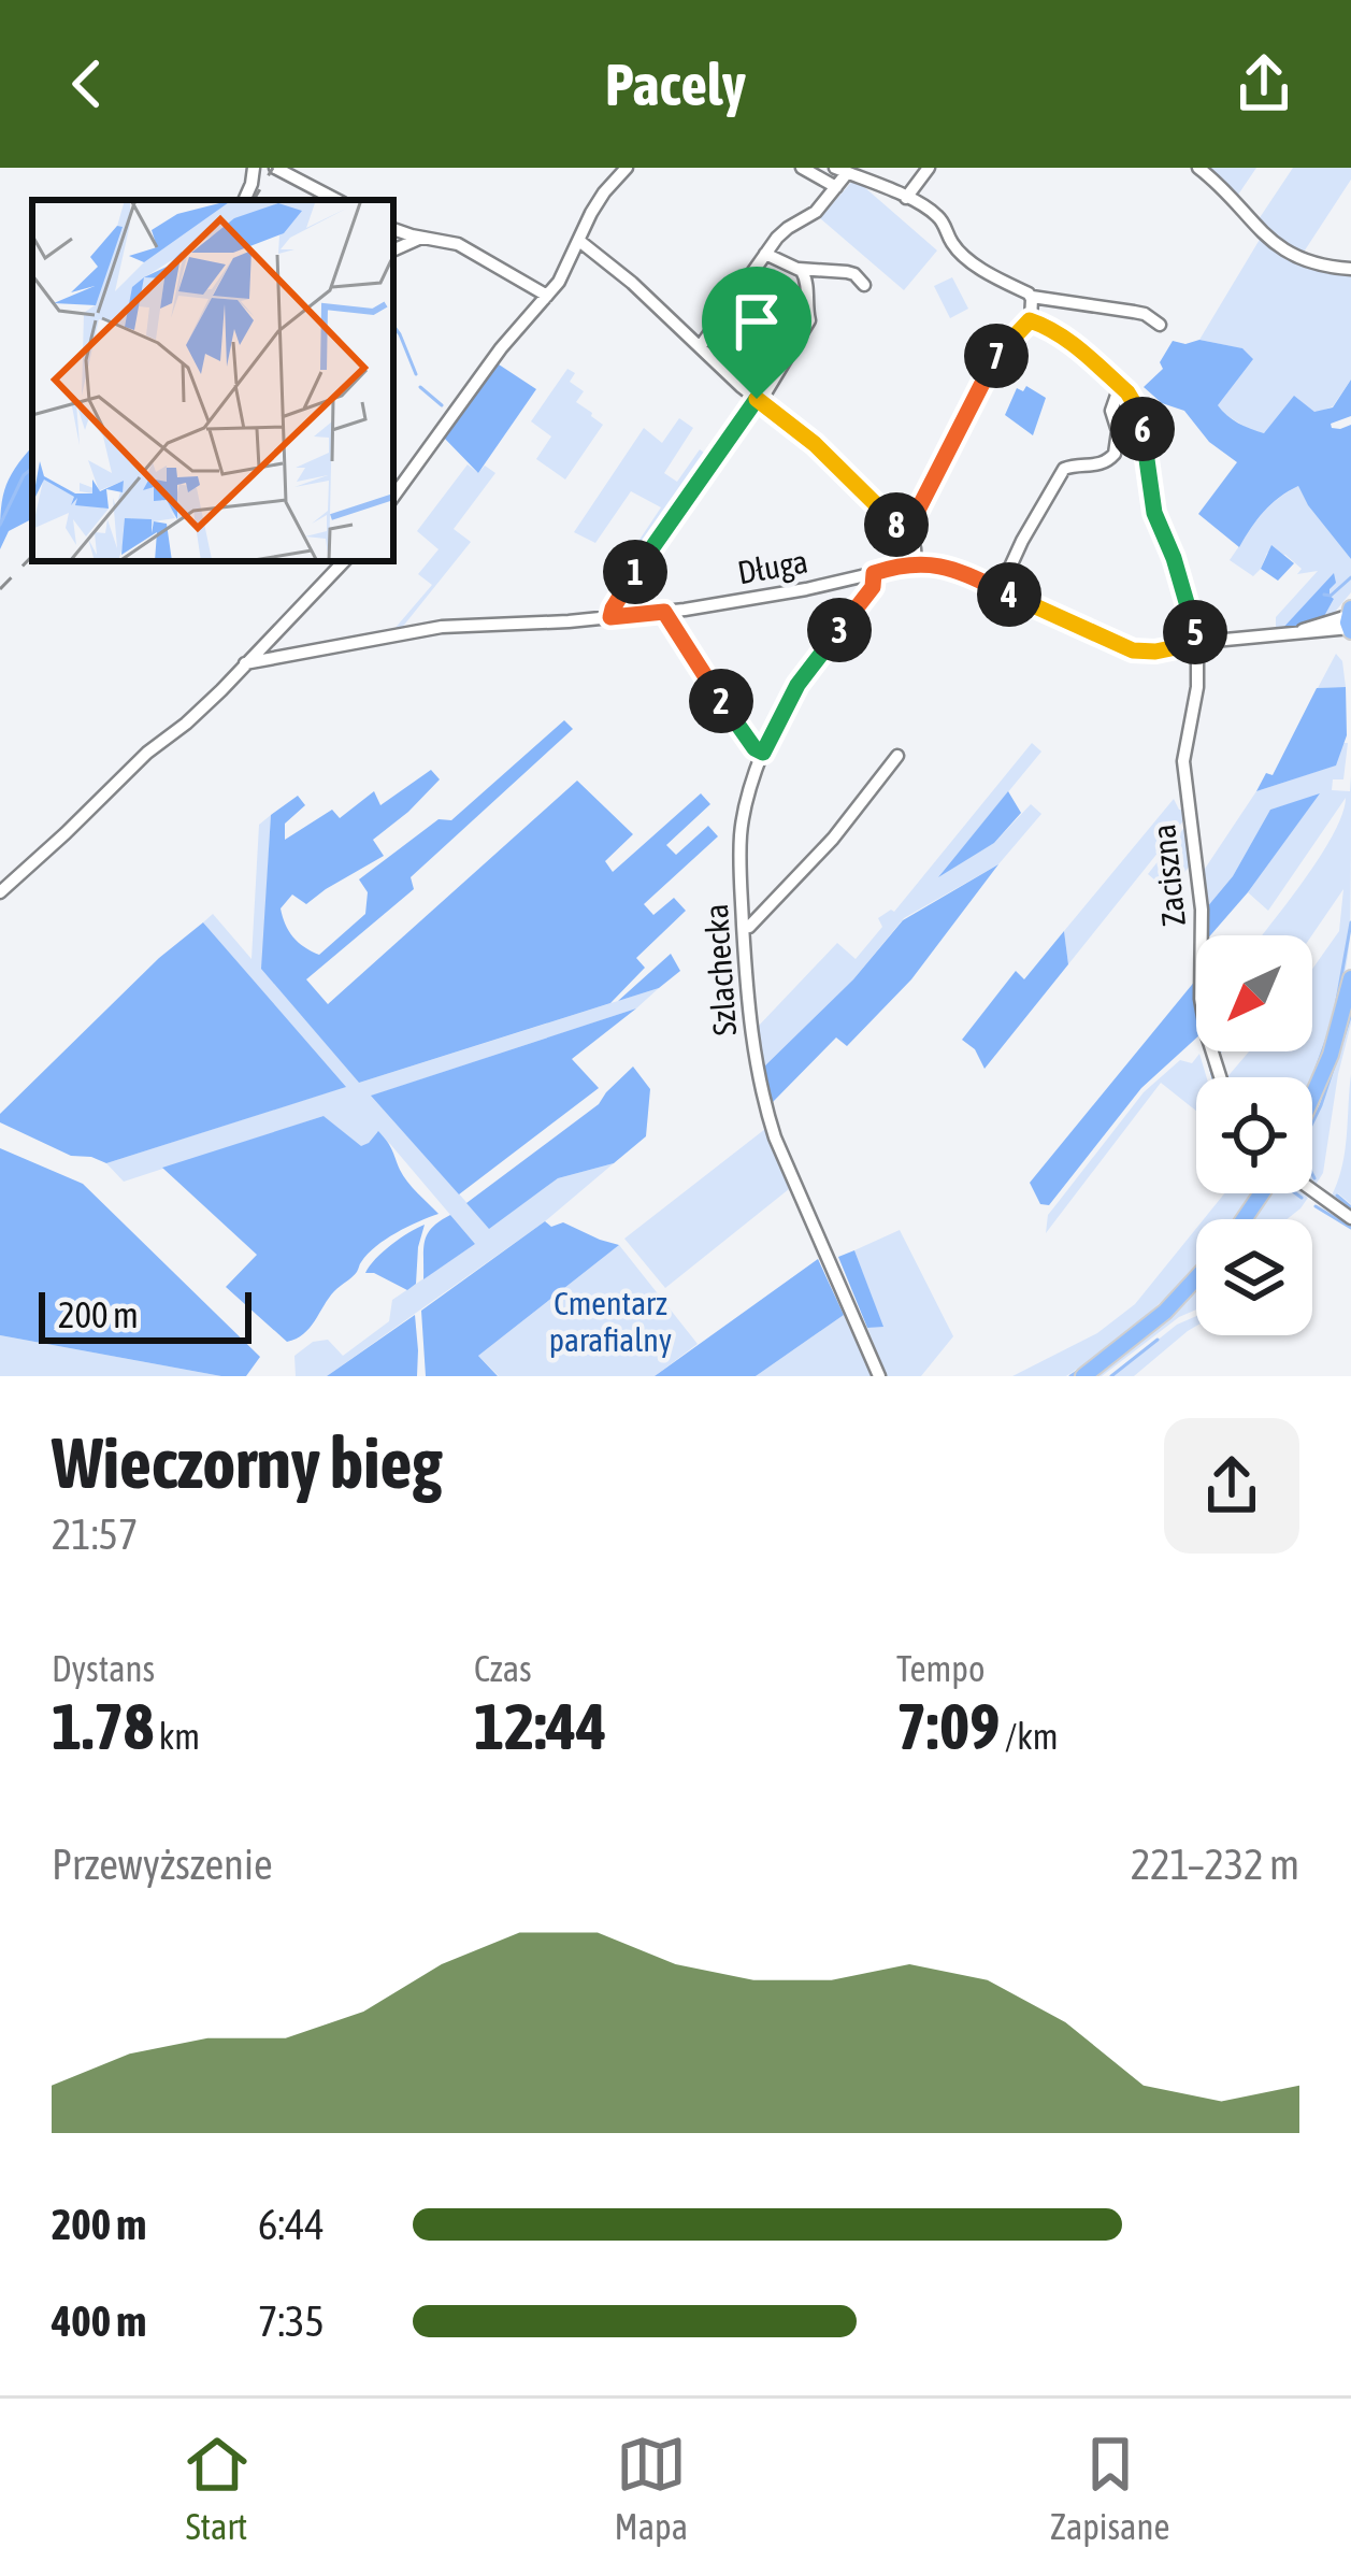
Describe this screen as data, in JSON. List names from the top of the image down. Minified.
{"streets":{"street":["Długa","Zaciszna","Szlachecka"]},"crossings":[["Długa","Zaciszna"],["Długa","Szlachecka"]],"parks":["Cmentarz parafialny"],"scale_bar":"200 m","north":"bottom left","page":{"header":"Pacely","pins":["7","6","8","1","4","3","5","2"],"scale":"200 m","heading":["Wieczorny bieg","21:57"],"stats":[["Dystans","1.78 km"],["Czas","12:44"],["Tempo","7:09 /km"]],"chart":["Przewyższenie","221–232 m"],"list":[{"name":"200 m","note":"6:44"},{"name":"400 m","note":"7:35"}],"tabs":["Start","Mapa","Zapisane"]}}
